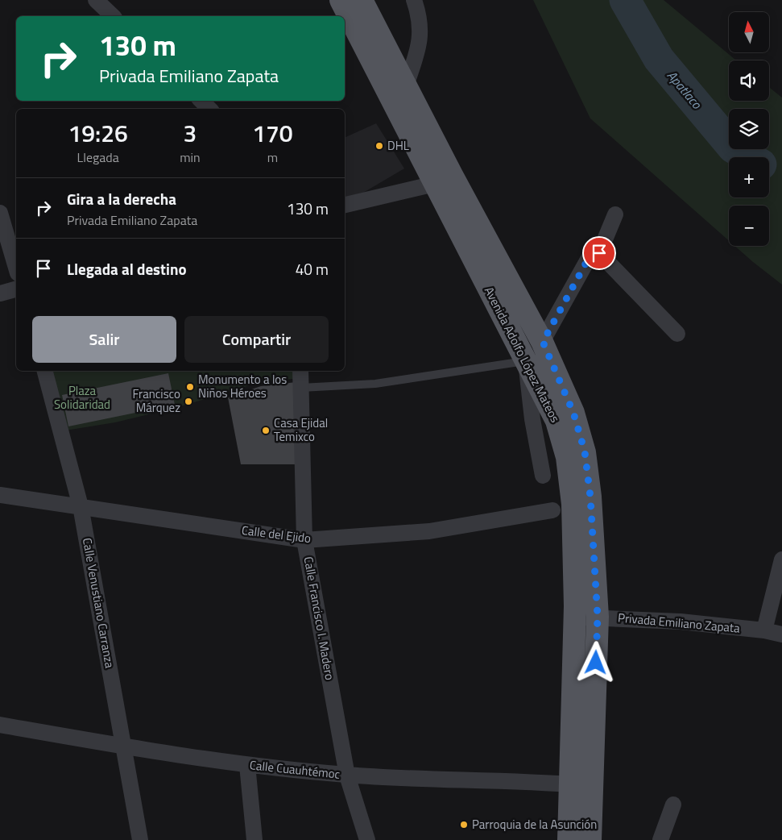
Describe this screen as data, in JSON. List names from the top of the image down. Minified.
{"streets":{"main road":["Avenida Adolfo López Mateos"],"street":["Calle del Ejido","Calle Venustiano Carranza","Calle Francisco I. Madero","Privada Emiliano Zapata","Calle Cuauhtémoc"]},"crossings":[["Avenida Adolfo López Mateos","Privada Emiliano Zapata"],["Avenida Adolfo López Mateos","Calle Cuauhtémoc"],["Calle del Ejido","Calle Venustiano Carranza"],["Calle del Ejido","Calle Francisco I. Madero"],["Calle Venustiano Carranza","Calle Cuauhtémoc"],["Calle Francisco I. Madero","Calle Cuauhtémoc"]],"water":["Apatlaco"],"parks":["Plaza Solidaridad"],"places":["DHL","Monumento a los Niños Héroes","Francisco Márquez","Casa Ejidal Temixco","Parroquia de la Asunción"],"north":"top","page":{"map_buttons":["+","−"],"turn":["130 m","Privada Emiliano Zapata"],"eta":["19:26","Llegada","3","min","170","m"],"list":[{"name":"Gira a la derecha","note":"Privada Emiliano Zapata","value":"130 m"},{"name":"Llegada al destino","value":"40 m"}],"buttons":["Salir","Compartir"]}}
